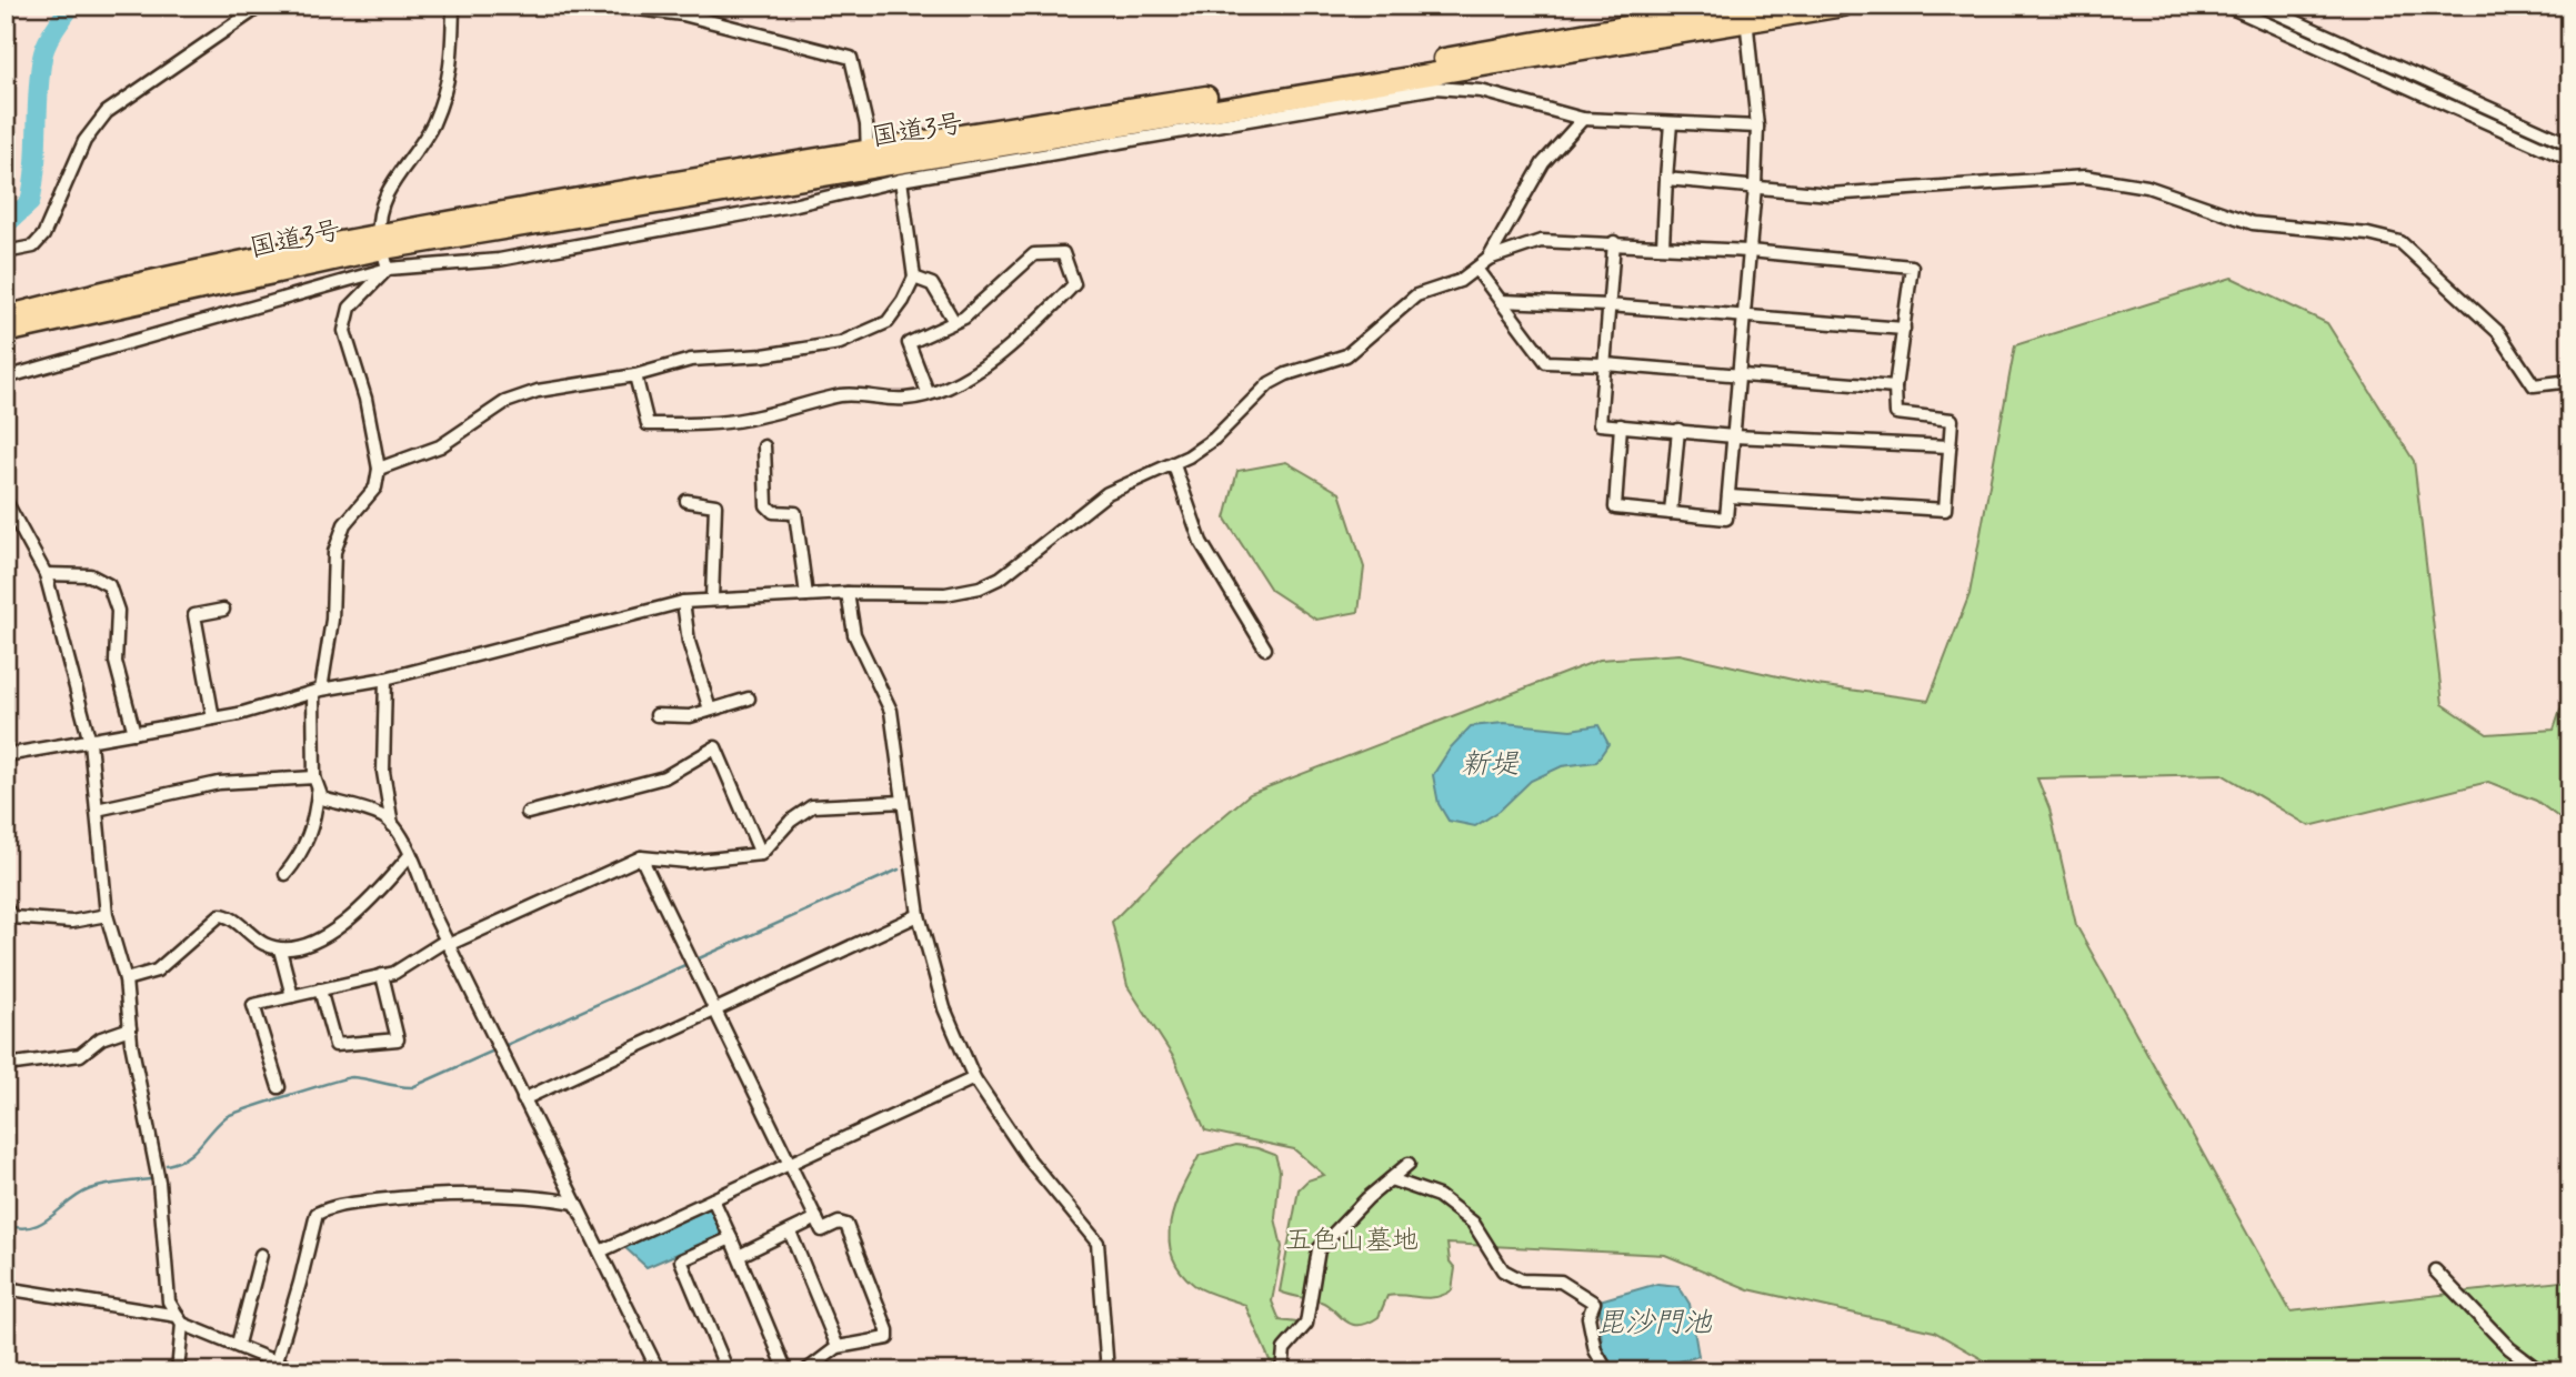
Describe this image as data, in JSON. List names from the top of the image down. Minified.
{"streets":{"highway":["国道3号"]},"water":["新堤","毘沙門池"],"parks":["五色山墓地"]}
